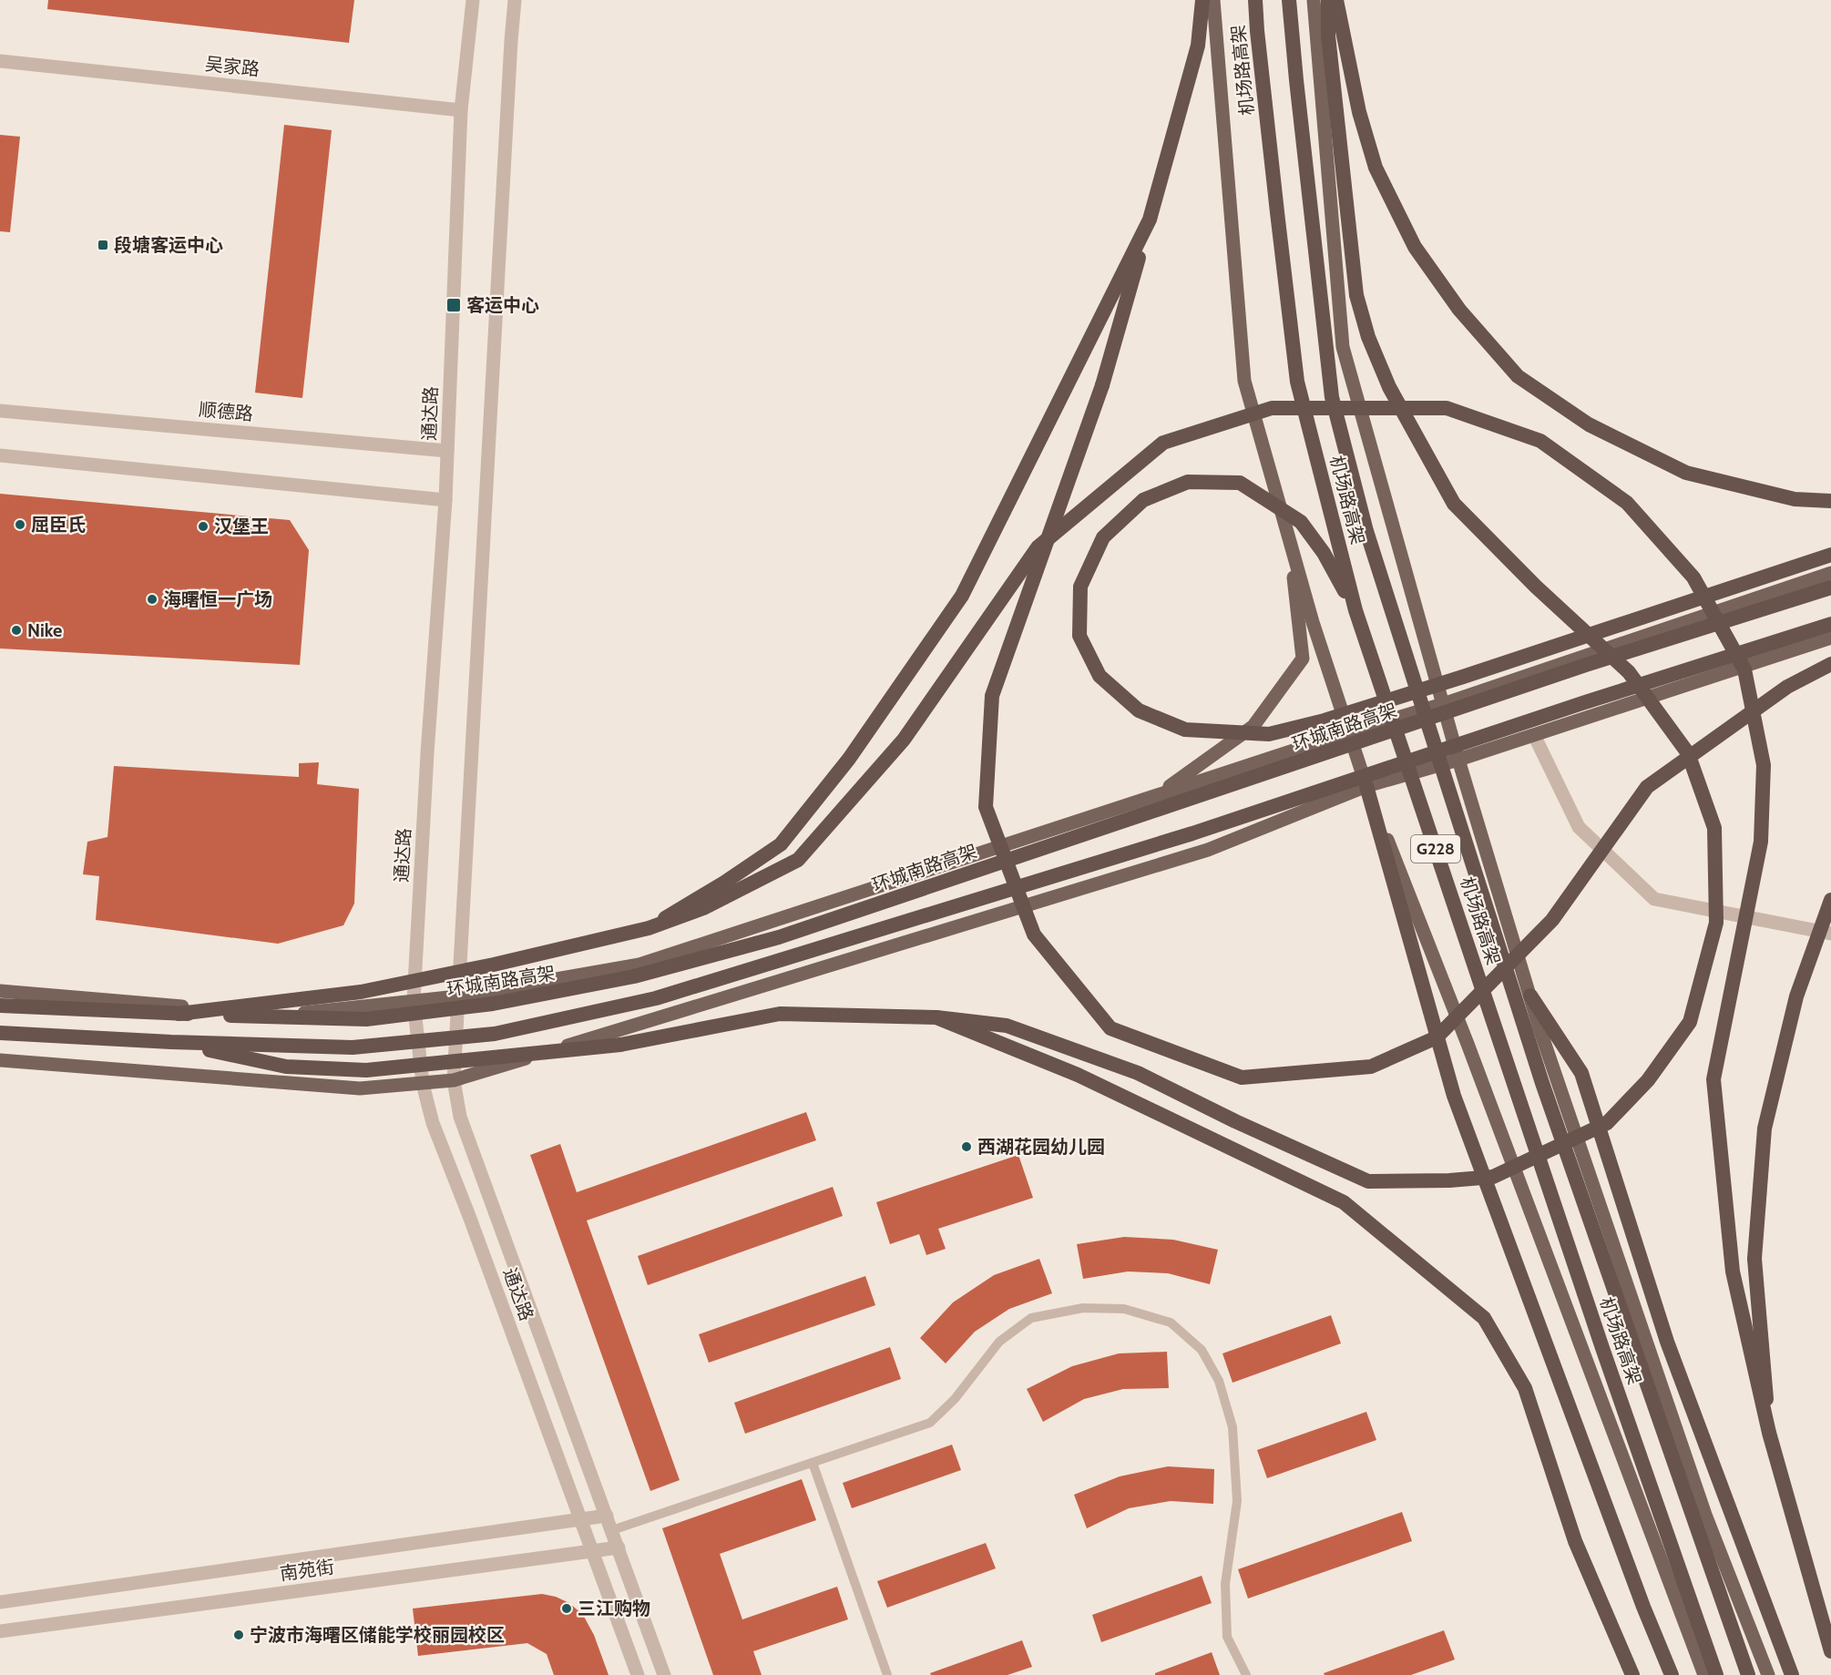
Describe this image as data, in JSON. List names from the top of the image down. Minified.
{"streets":{"highway":["机场路高架","环城南路高架","G228"],"street":["吴家路","顺德路","通达路","南苑街"]},"crossings":[["吴家路","通达路"],["顺德路","通达路"],["通达路","南苑街"]],"places":{"transit":["段塘客运中心","客运中心"],"other":["屈臣氏","汉堡王","海曙恒一广场","Nike","西湖花园幼儿园","三江购物","宁波市海曙区储能学校丽园校区"]}}
